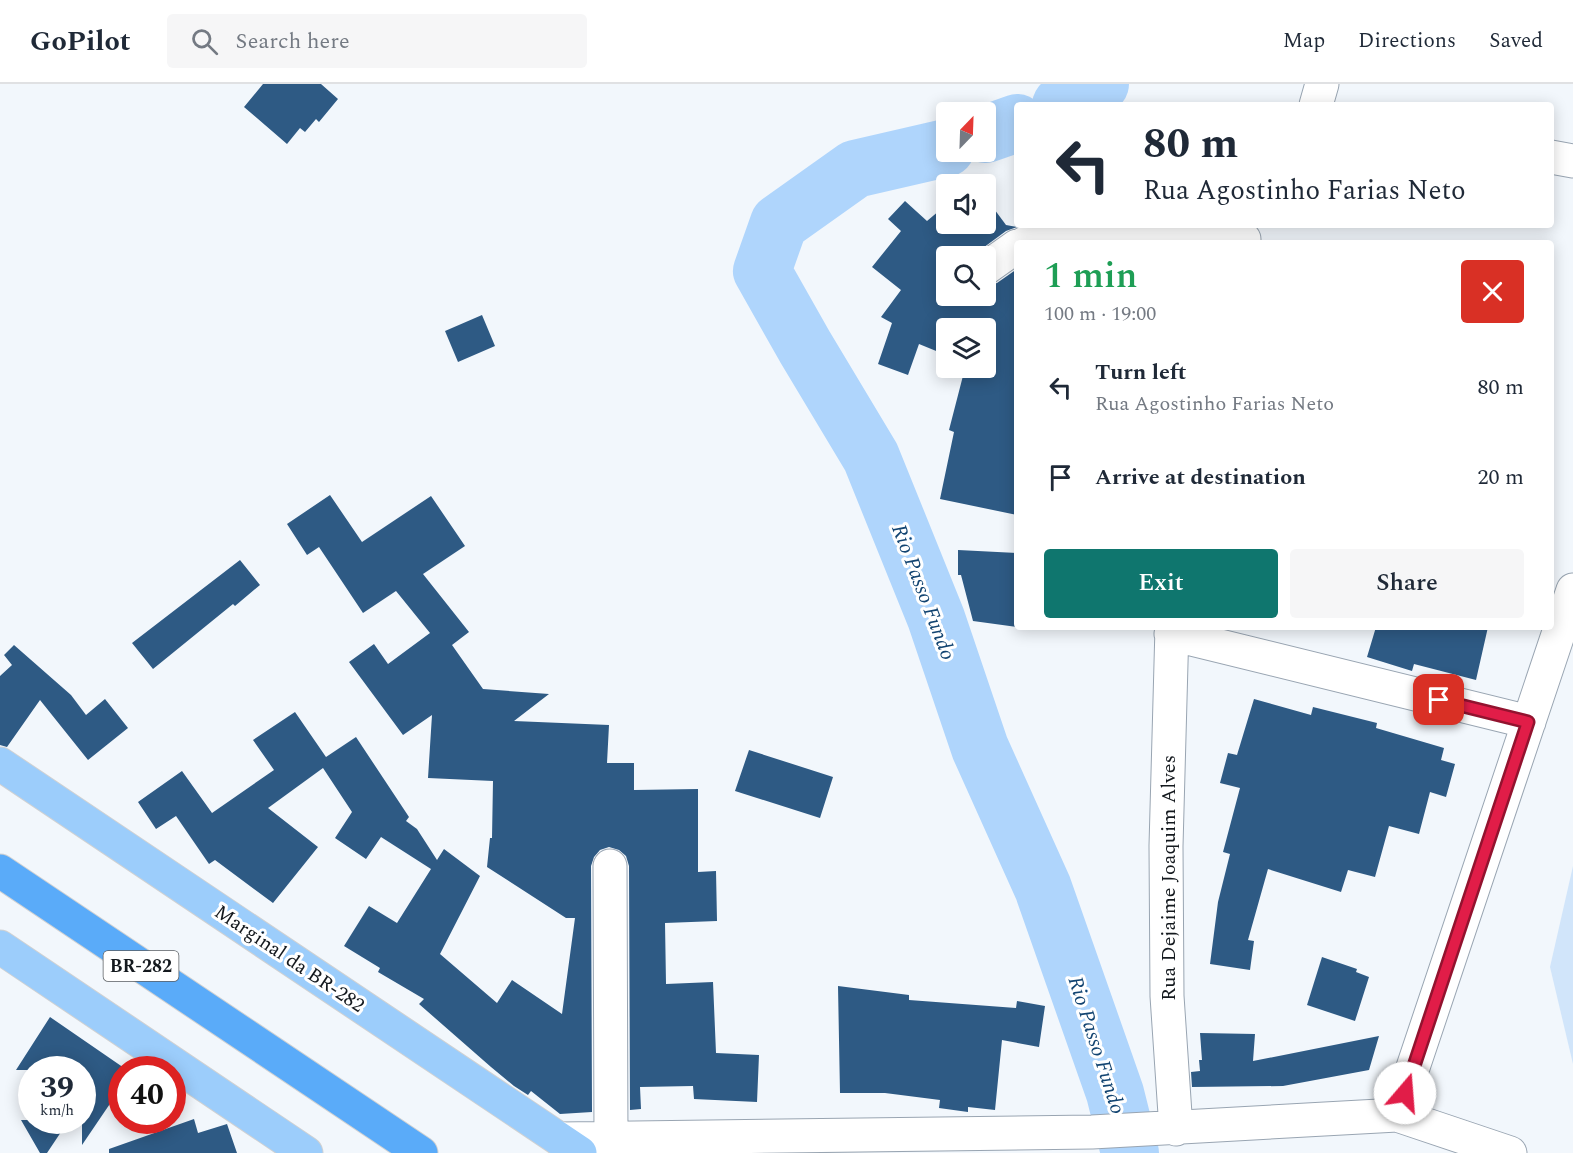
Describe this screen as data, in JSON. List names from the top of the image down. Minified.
{"streets":{"highway":["BR-282"],"main road":["Marginal da BR-282"],"street":["Rua Dejaime Joaquim Alves"]},"water":["Rio Passo Fundo"],"north":"top right","page":{"header":"GoPilot","search":"Search here","nav":["Map","Directions","Saved"],"turn":["80 m","Rua Agostinho Farias Neto"],"heading":["1 min","100 m · 19:00"],"list":[{"name":"Turn left","note":"Rua Agostinho Farias Neto","value":"80 m"},{"name":"Arrive at destination","value":"20 m"}],"buttons":["Exit","Share"],"speed":"39 km/h","limit":"40"}}
